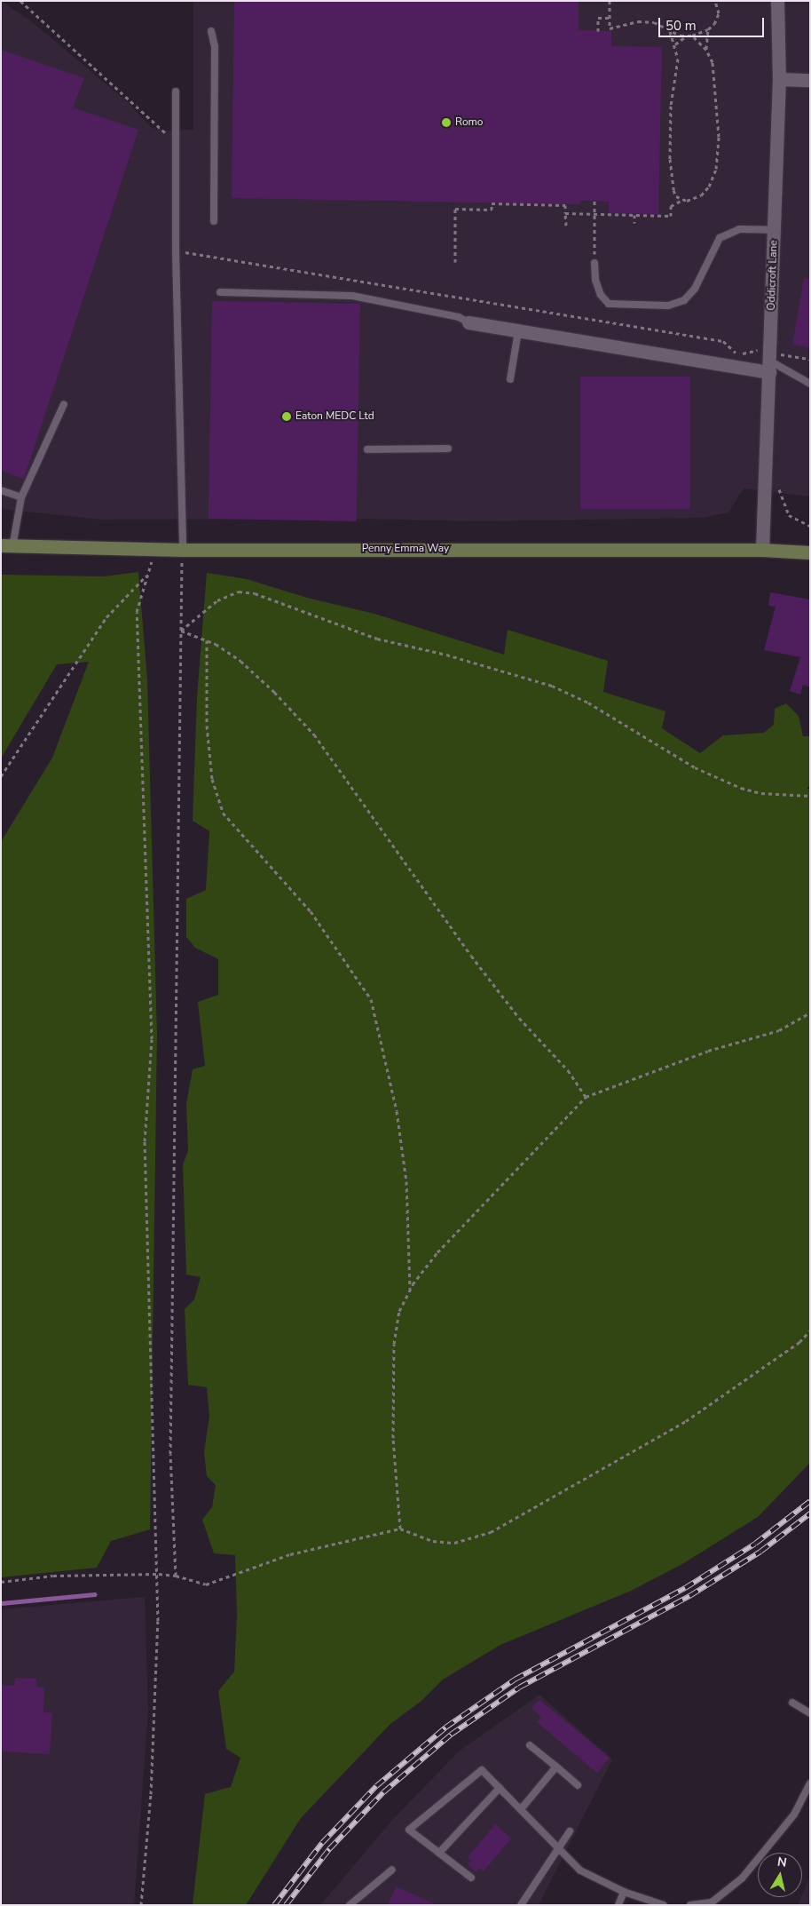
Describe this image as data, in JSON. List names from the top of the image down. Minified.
{"streets":{"main road":["Penny Emma Way"],"street":["Oddicroft Lane"]},"crossings":[["Oddicroft Lane","Penny Emma Way"]],"places":["Romo","Eaton MEDC Ltd"],"scale_bar":"50 m","north":"top"}
